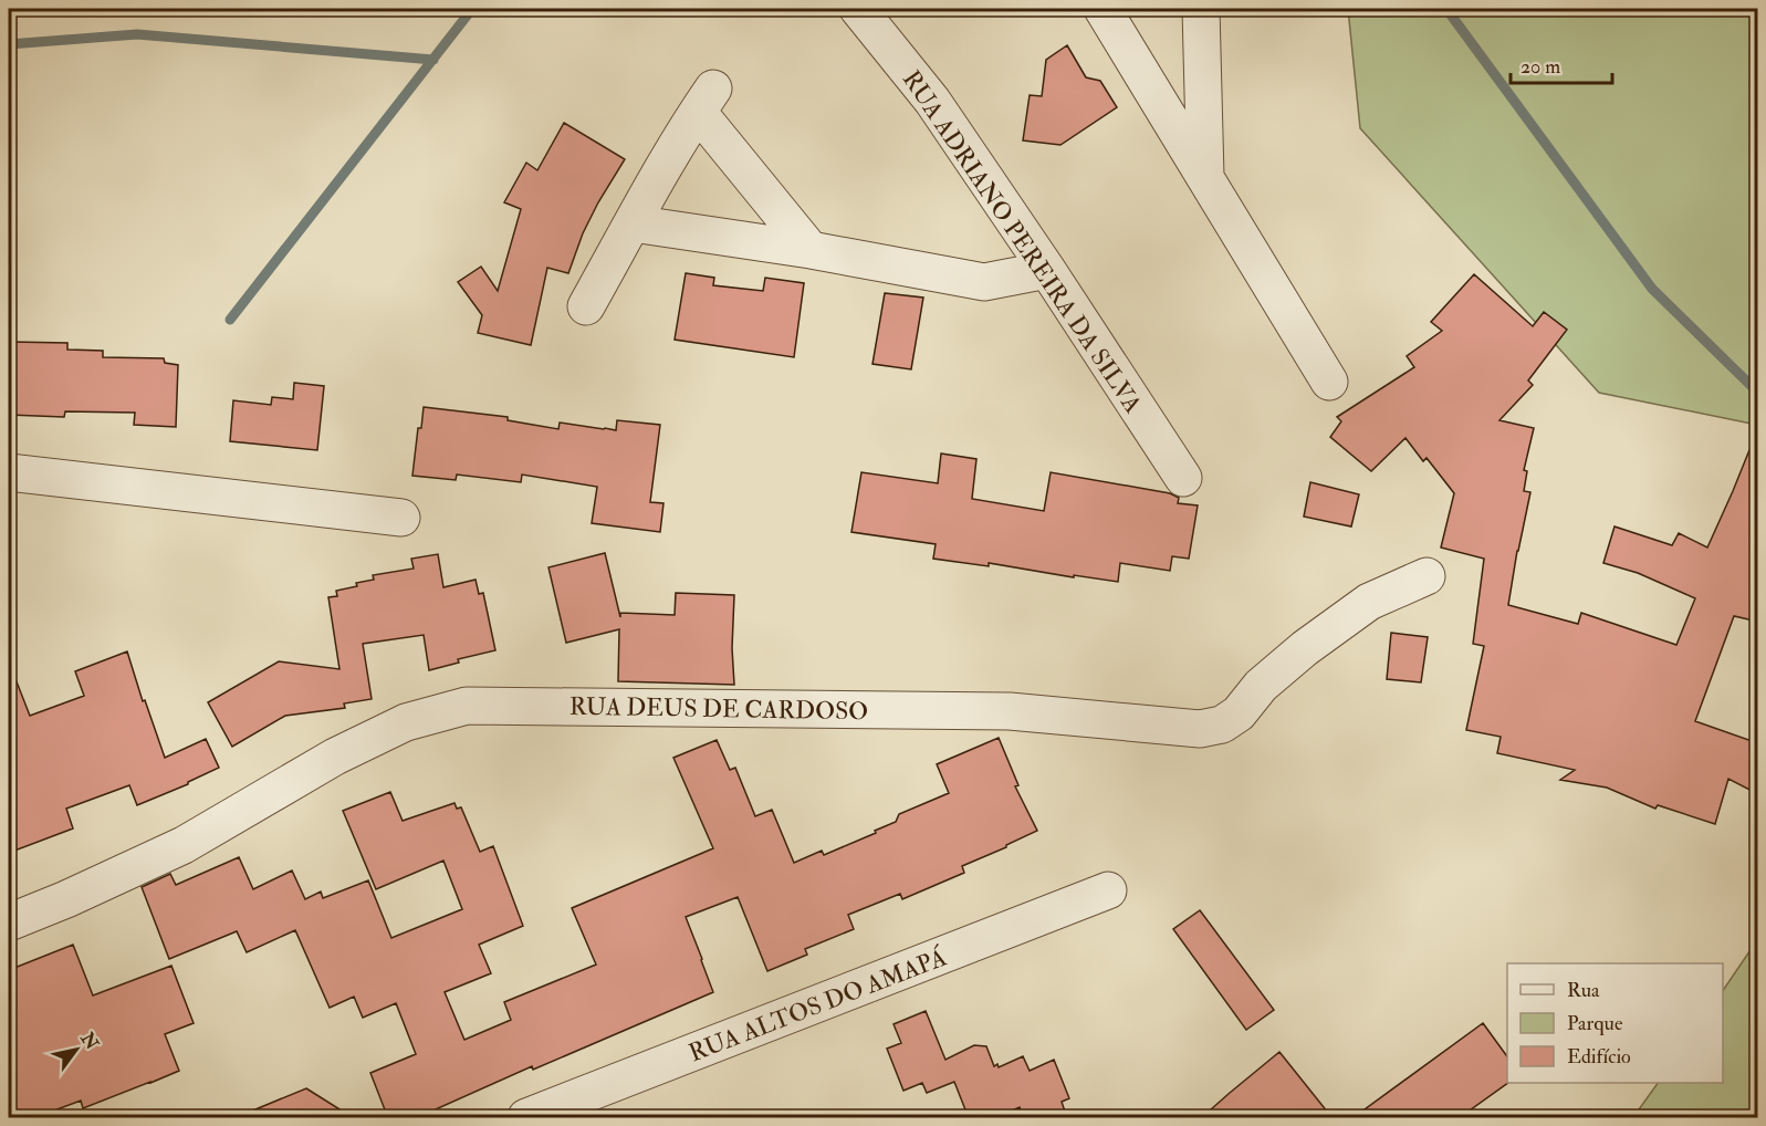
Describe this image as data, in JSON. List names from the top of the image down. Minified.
{"streets":{"street":["RUA ADRIANO PEREIRA DA SILVA","RUA DEUS DE CARDOSO","RUA ALTOS DO AMAPÁ"]},"legend":["Rua","Parque","Edifício"],"scale_bar":"20 m","north":"top right"}
